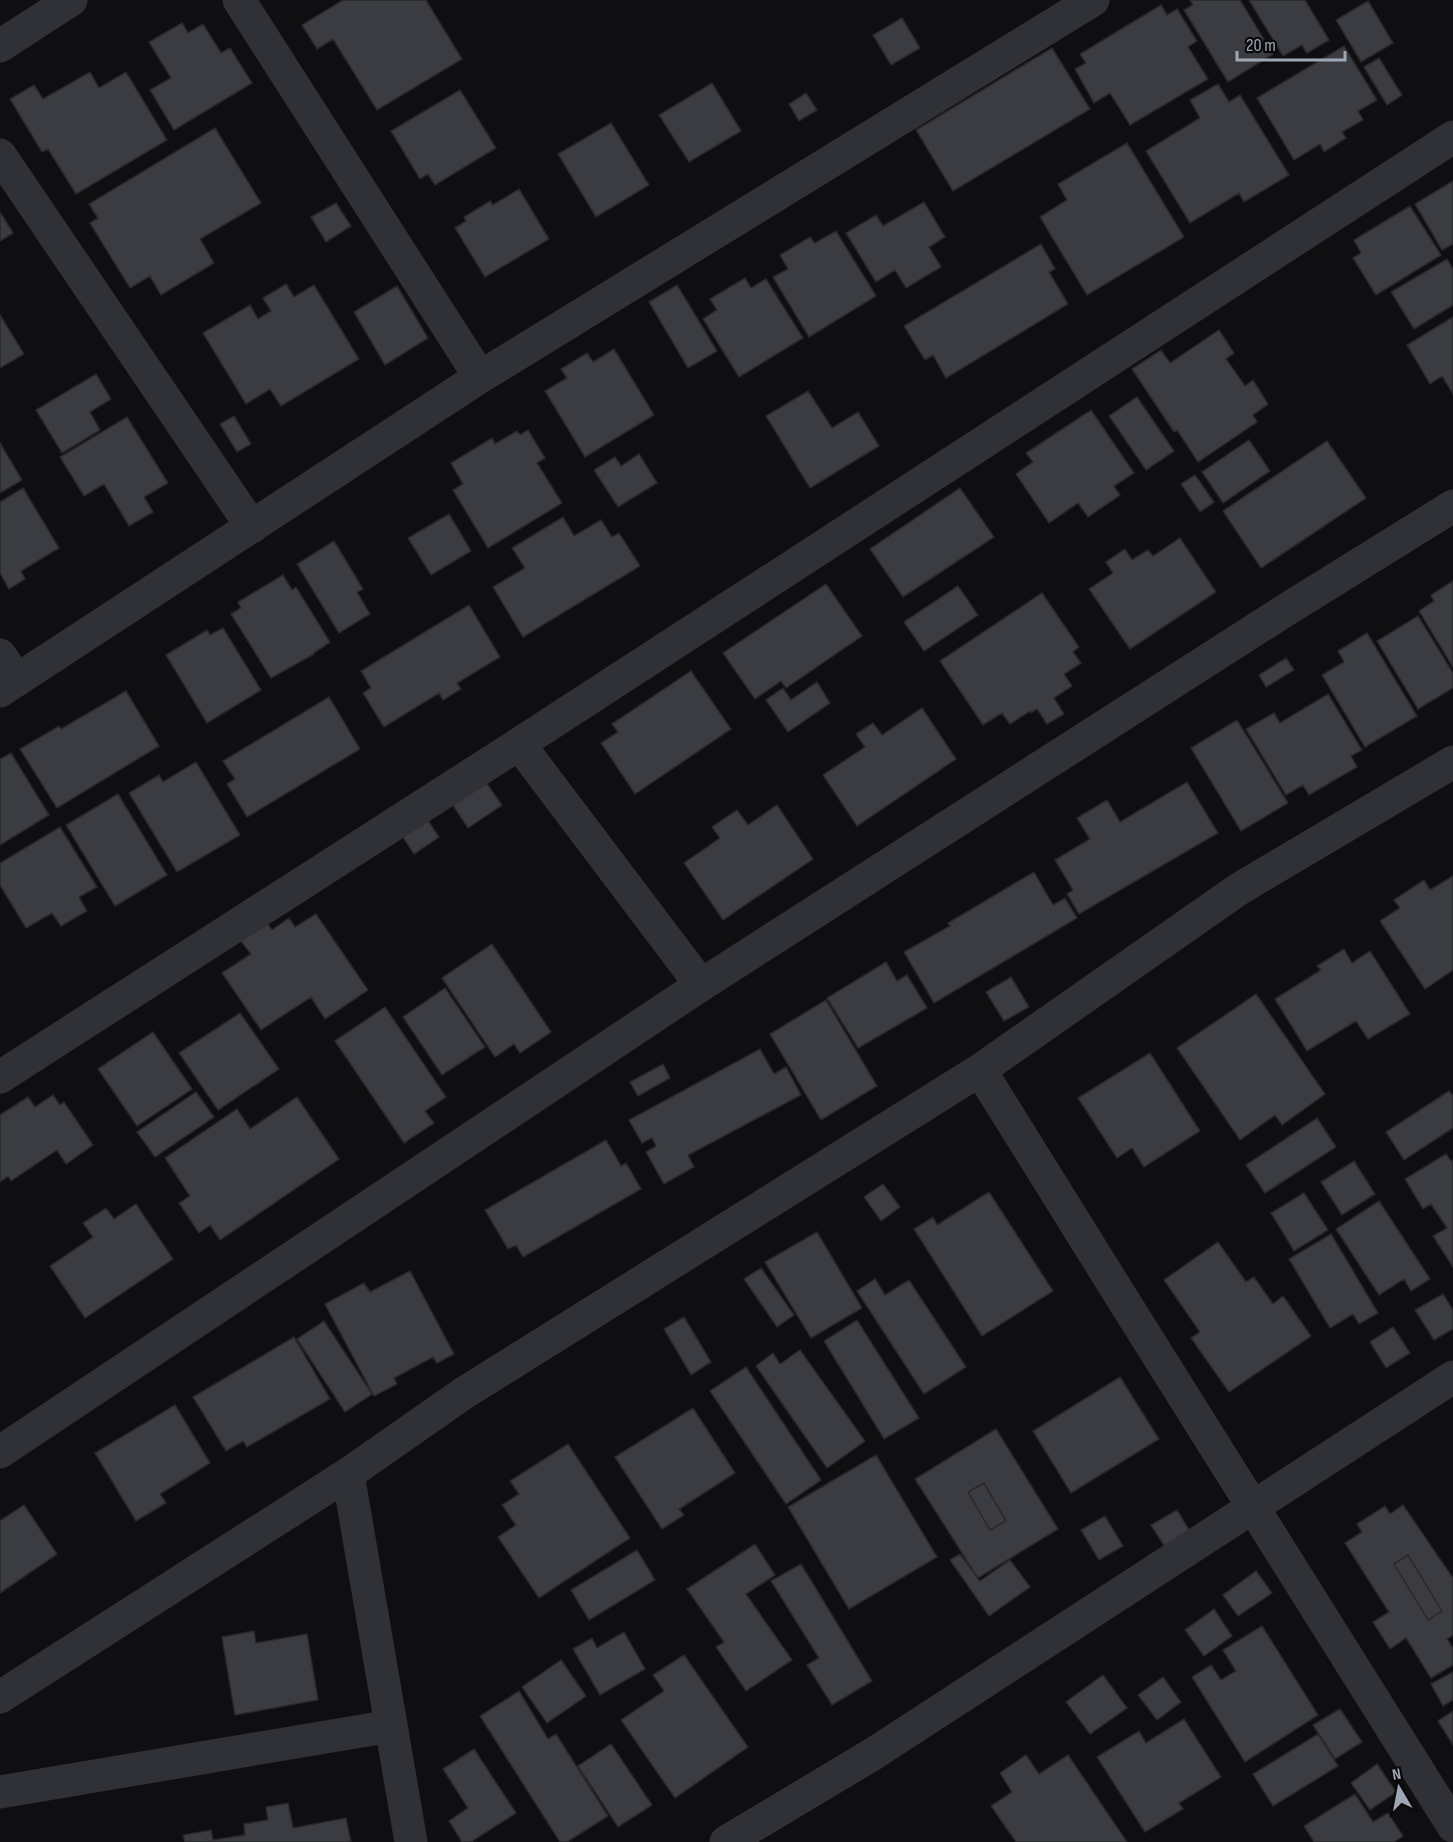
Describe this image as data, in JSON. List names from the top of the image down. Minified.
{"scale_bar":"20 m","north":"top"}
